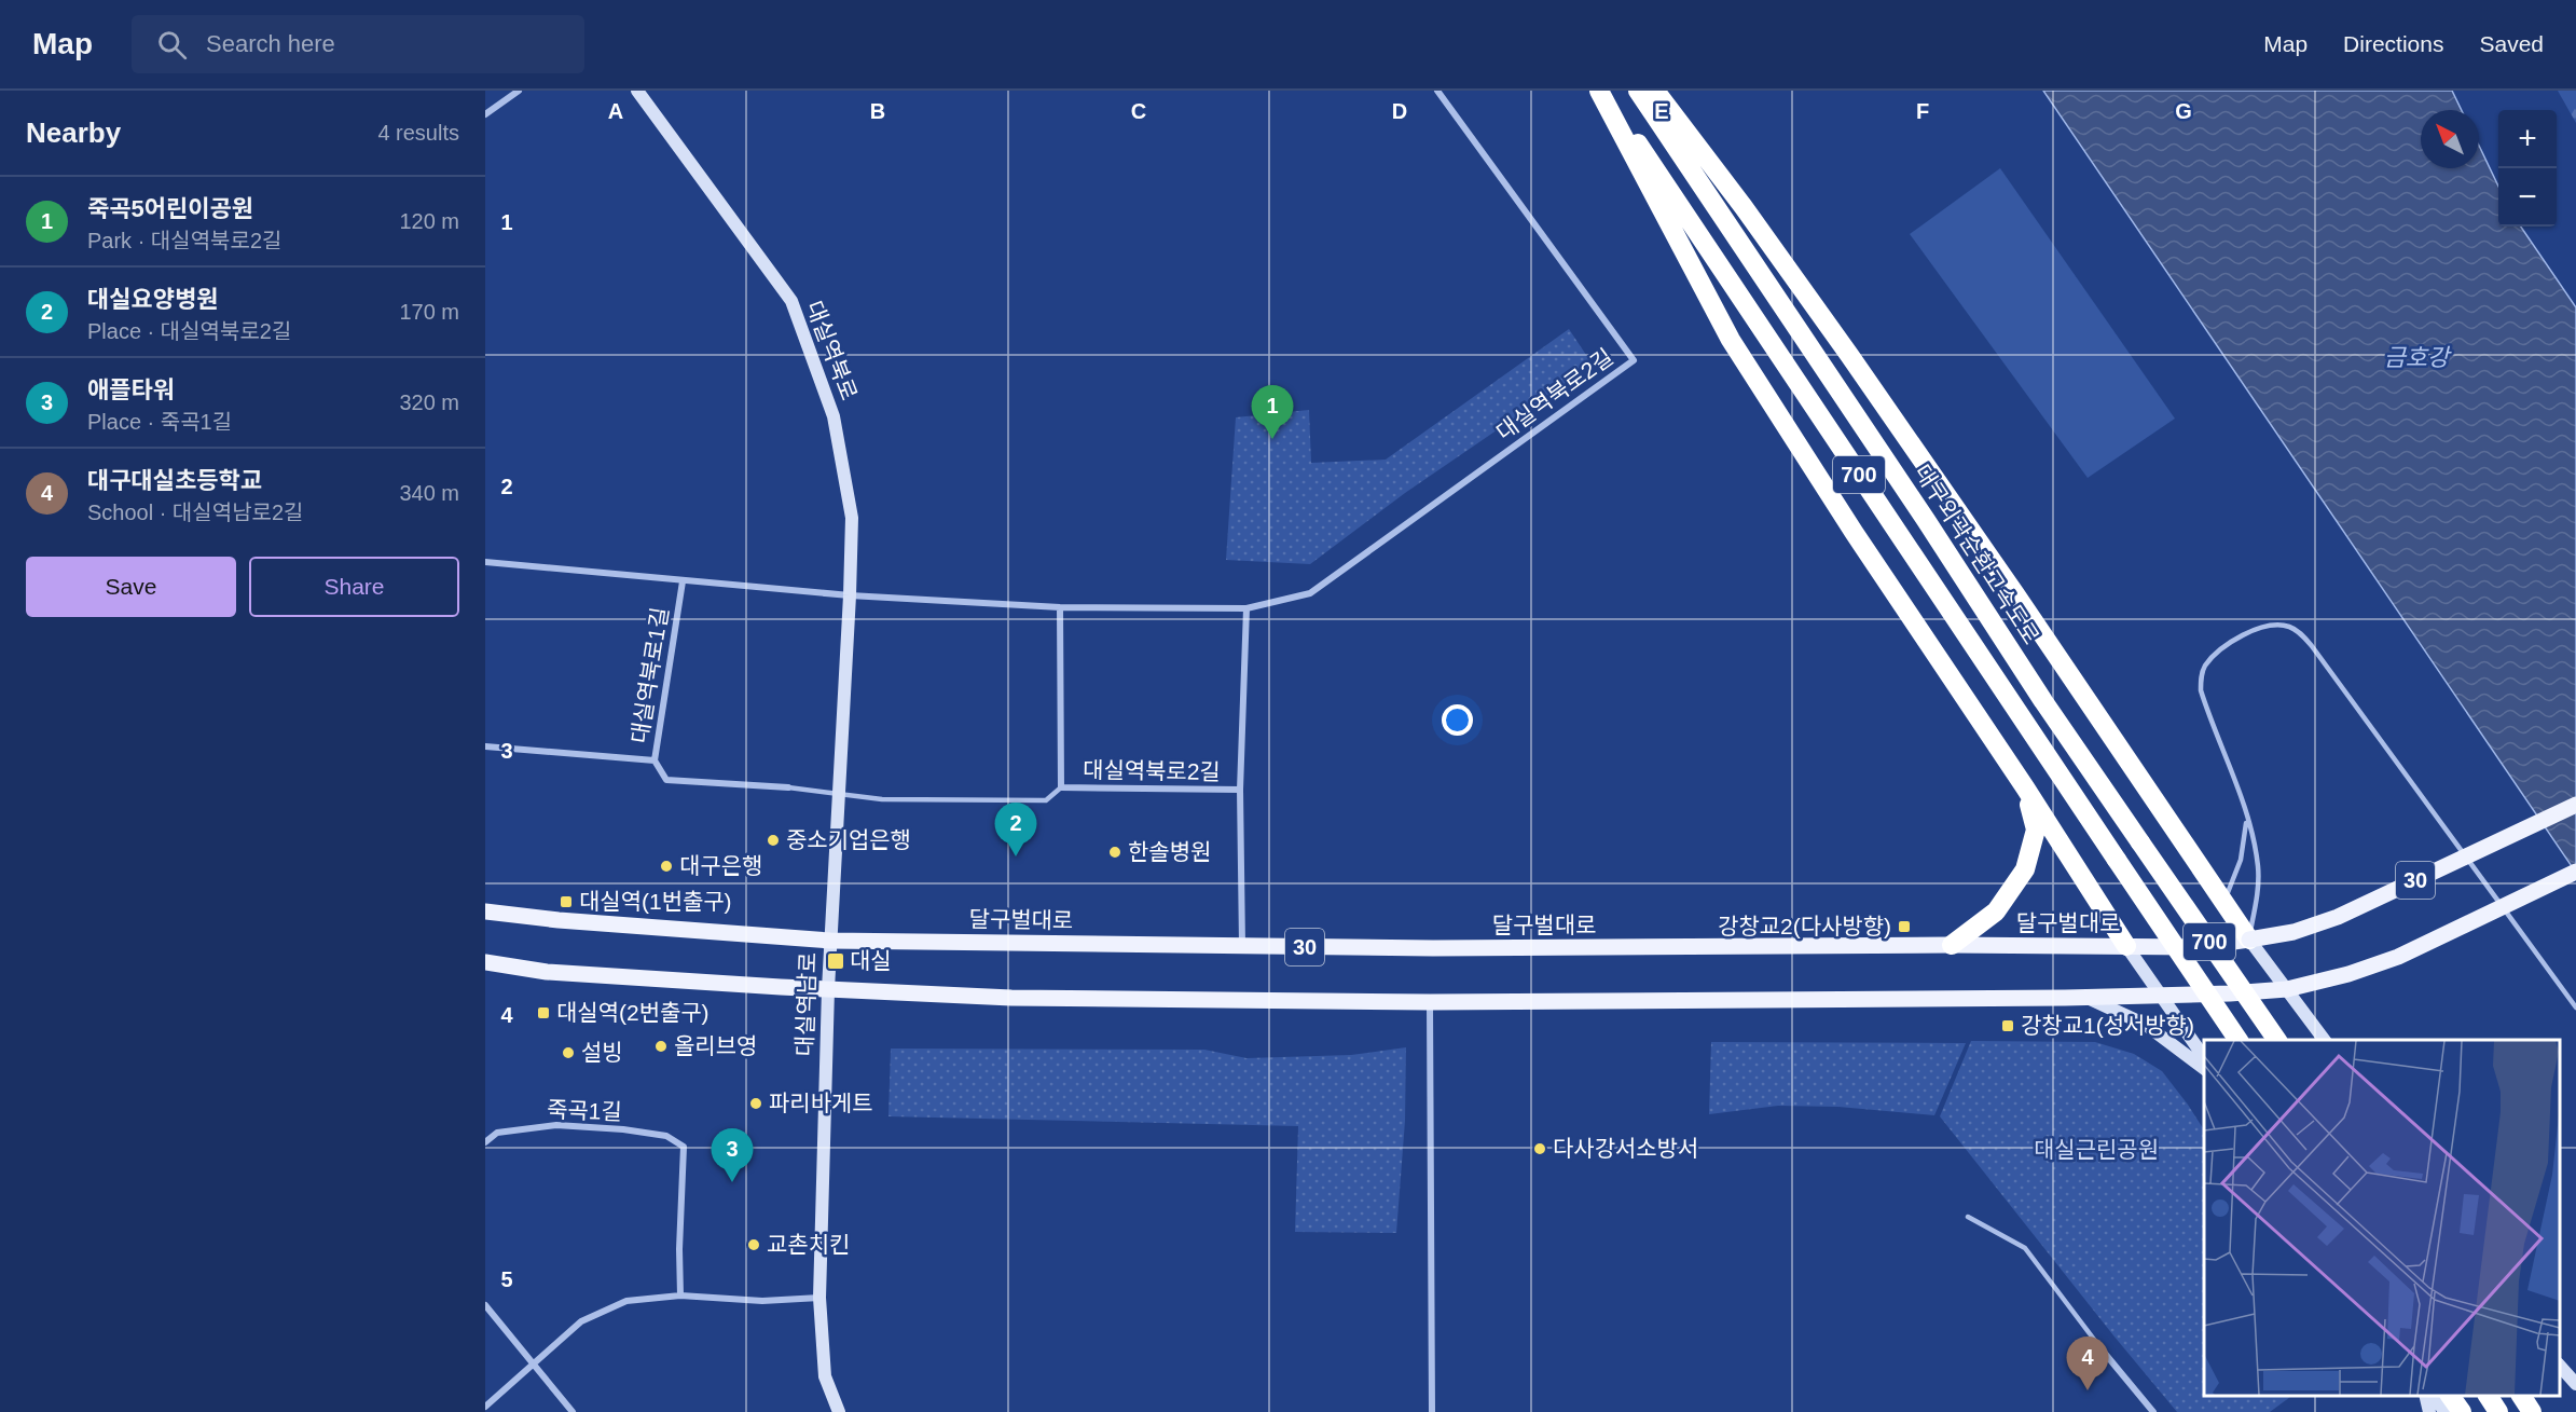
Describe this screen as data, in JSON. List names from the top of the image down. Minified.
{"streets":{"highway":["700","대구외곽순환고속도로"],"main road":["30","달구벌대로"],"street":["대실역북로","대실역북로2길","대실역북로1길","대실역남로","죽곡1길"]},"crossings":[["대실역북로","대실역북로2길"],["대실역북로","대실역북로1길"],["대실역북로","대실역남로"],["대실역북로2길","대실역북로1길"],["대실역북로2길","대실역남로"],["대실역북로1길","대실역남로"],["달구벌대로","대실역남로"]],"water":["금호강"],"parks":["대실근린공원"],"places":{"other":["중소기업은행","한솔병원","대구은행","올리브영","설빙","파리바게트","다사강서소방서","교촌치킨"],"transit":["대실역(1번출구)","강창교2(다사방향)","대실","대실역(2번출구)","강창교1(성서방향)"]},"north":"top left","page":{"header":"Map","search":"Search here","nav":["Map","Directions","Saved"],"heading":["Nearby","4 results"],"map_buttons":["+","−"],"list":[{"mark":"1","name":"죽곡5어린이공원","note":"Park · 대실역북로2길","value":"120 m"},{"mark":"2","name":"대실요양병원","note":"Place · 대실역북로2길","value":"170 m"},{"mark":"3","name":"애플타워","note":"Place · 죽곡1길","value":"320 m"},{"mark":"4","name":"대구대실초등학교","note":"School · 대실역남로2길","value":"340 m"}],"pins":["1","2","3","4"],"buttons":["Save","Share"]},"grid":{"columns":["A","B","C","D","E","F","G"],"rows":["1","2","3","4","5"]}}
